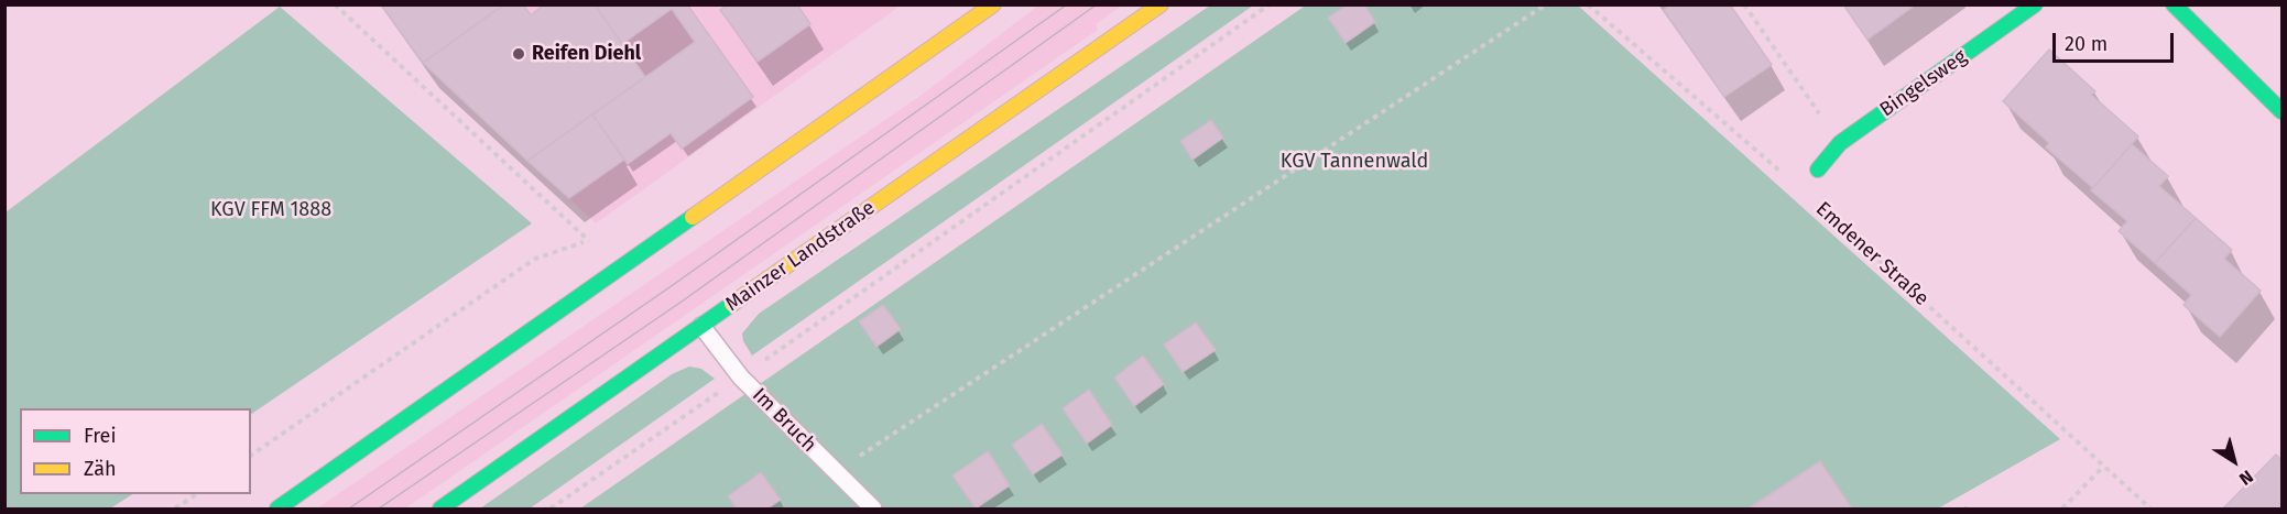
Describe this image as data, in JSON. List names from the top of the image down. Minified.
{"streets":{"main road":["Bingelsweg","Mainzer Landstraße"],"lane":["Im Bruch"],"path":["Emdener Straße"]},"crossings":[["Mainzer Landstraße","Im Bruch"]],"parks":["KGV Tannenwald","KGV FFM 1888"],"places":["Reifen Diehl"],"legend":["Frei","Zäh"],"scale_bar":"20 m","north":"bottom right"}
